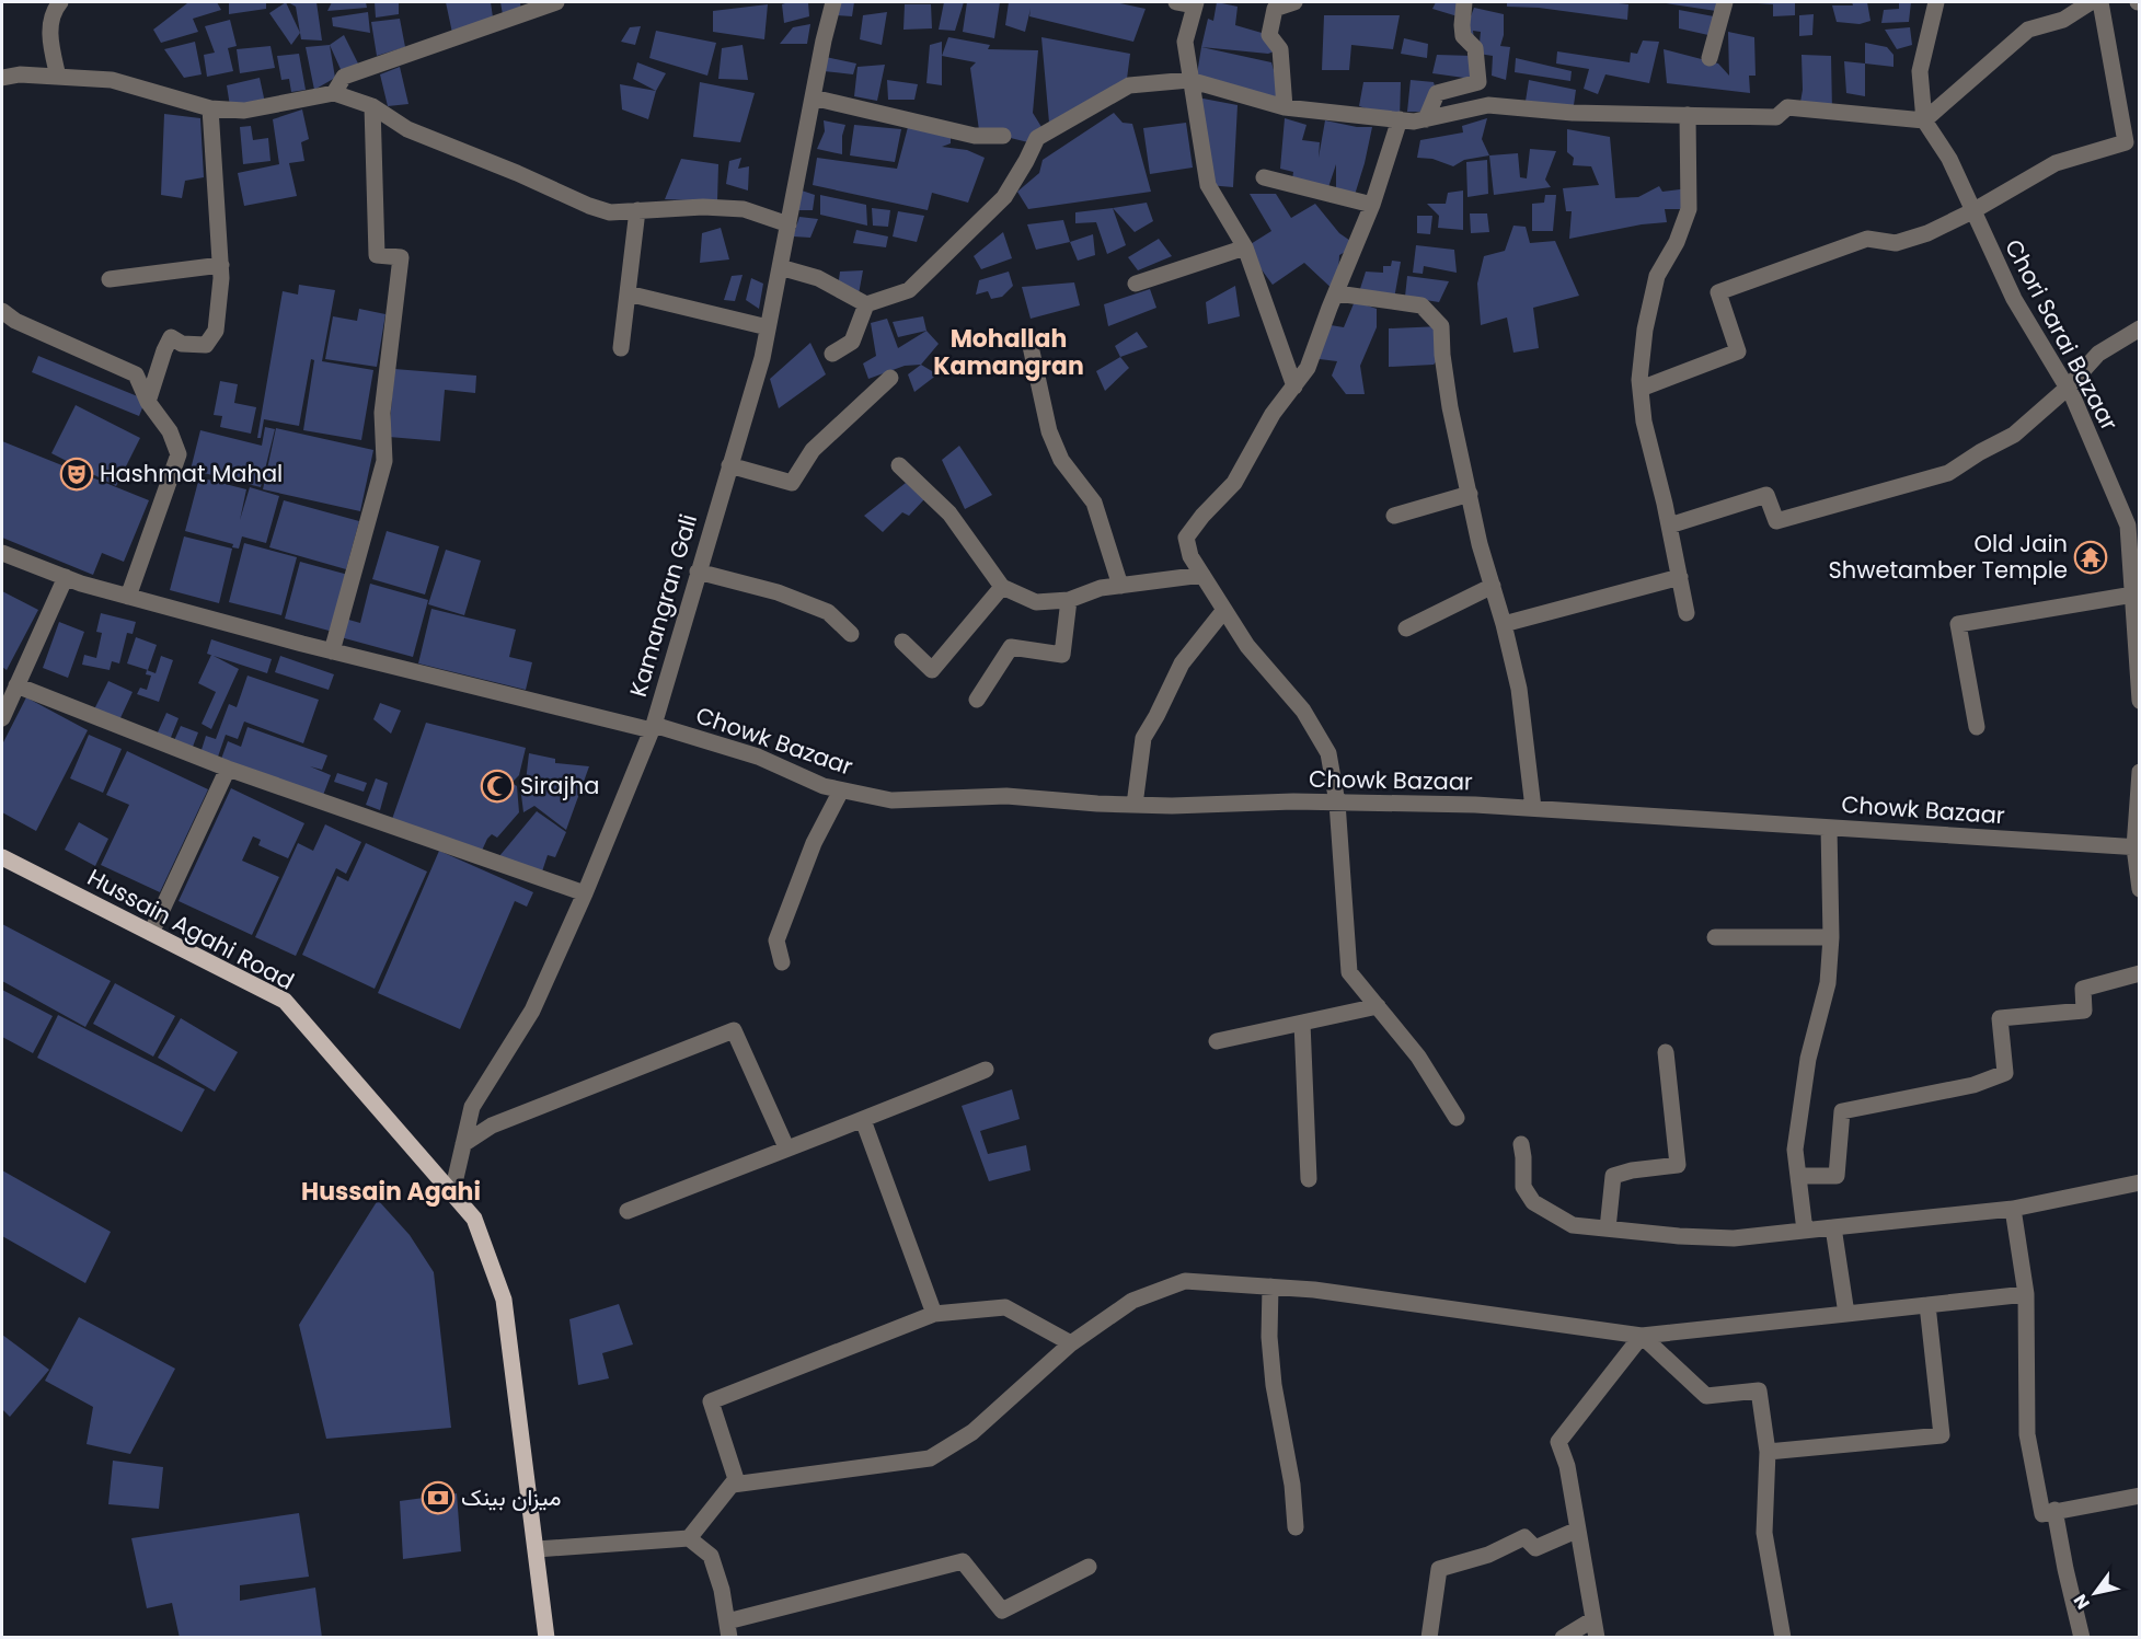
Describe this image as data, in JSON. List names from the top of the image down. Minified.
{"streets":{"main road":["Hussain Agahi Road"],"street":["Chori Sarai Bazaar","Kamangran Gali","Chowk Bazaar"]},"crossings":[["Kamangran Gali","Chowk Bazaar"],["Kamangran Gali","Hussain Agahi Road"]],"districts":["Mohallah Kamangran","Hussain Agahi"],"places":{"theatre":["Hashmat Mahal"],"temple":["Old Jain Shwetamber Temple"],"mosque":["Sirajha"],"bank":["میزان بینک"]},"north":"bottom left"}
